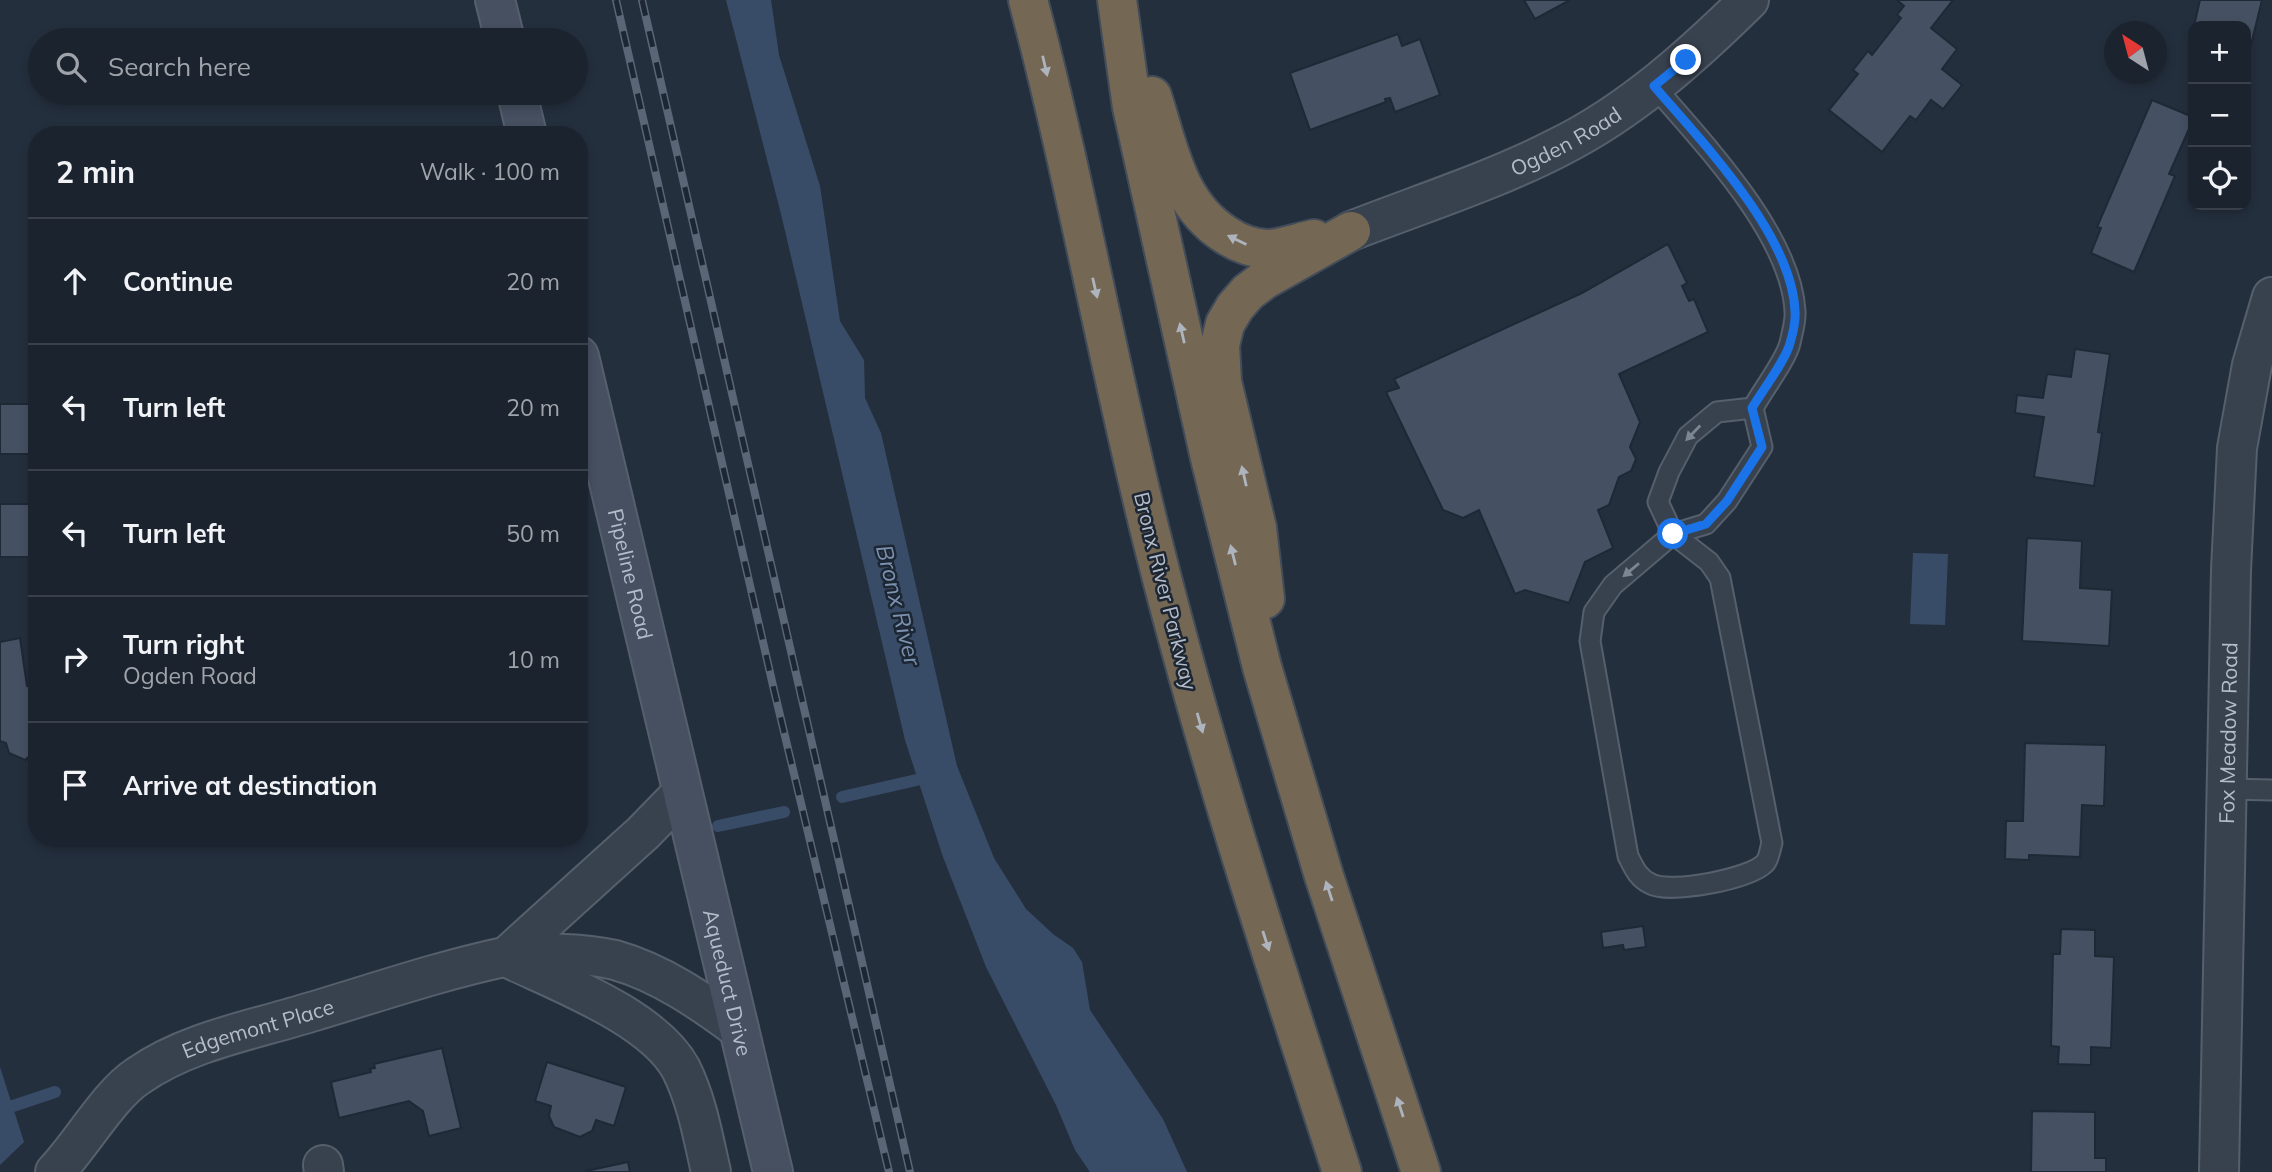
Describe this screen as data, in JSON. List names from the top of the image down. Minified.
{"streets":{"highway":["Bronx River Parkway"],"street":["Ogden Road","Pipeline Road","Fox Meadow Road","Aqueduct Drive","Edgemont Place"]},"crossings":[["Pipeline Road","Aqueduct Drive"],["Pipeline Road","Edgemont Place"],["Aqueduct Drive","Edgemont Place"]],"water":["Bronx River"],"north":"top left","page":{"map_buttons":["+","−"],"search":"Search here","heading":["2 min","Walk · 100 m"],"list":[["Continue","20 m"],["Turn left","20 m"],["Turn left","50 m"],["Turn right","Ogden Road","10 m"],"Arrive at destination"]}}
